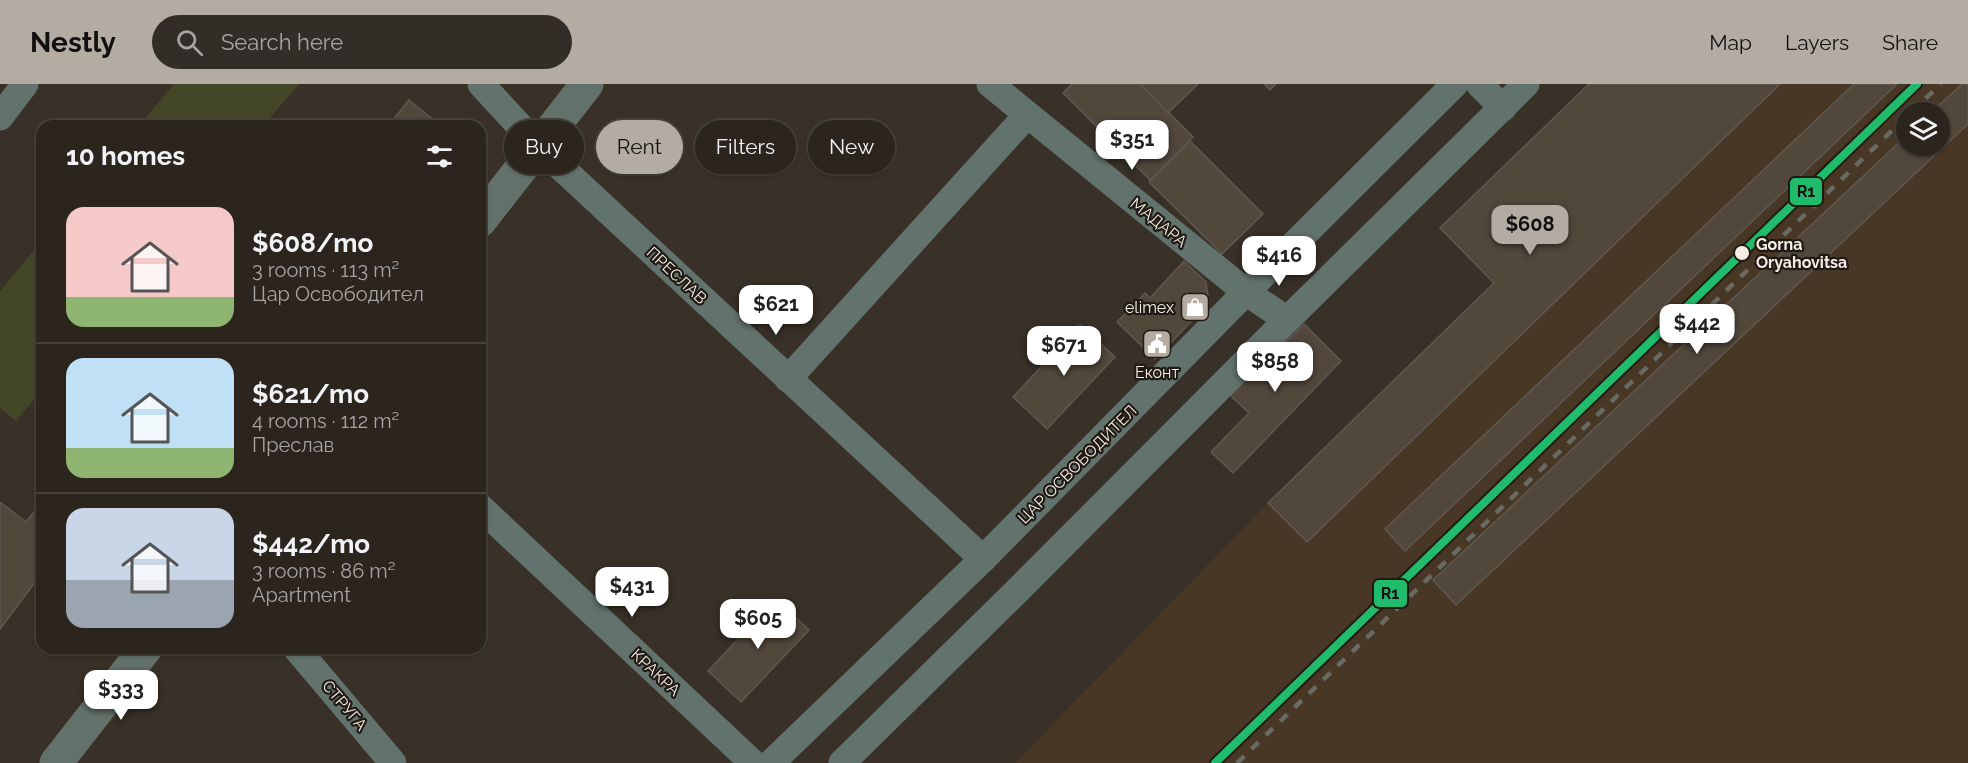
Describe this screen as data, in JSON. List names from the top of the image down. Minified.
{"streets":{"street":["МАДАРА","ПРЕСЛАВ","ЦАР ОСВОБОДИТЕЛ","КРАКРА","СТРУГА"]},"crossings":[["МАДАРА","ЦАР ОСВОБОДИТЕЛ"],["ПРЕСЛАВ","ЦАР ОСВОБОДИТЕЛ"]],"places":{"other":["Gorna Oryahovitsa"],"shop":["elimex"],"public building":["Еконт"]},"lines":["transit line R1"],"page":{"header":"Nestly","search":"Search here","nav":["Map","Layers","Share"],"price":["$351","$608","$416","$621","$442","$671","$858","$431","$605","$333"],"chip":["Buy","Rent","Filters","New"],"heading":"10 homes","list":[{"name":"$608/mo","note":"3 rooms · 113 m² · Цар Освободител"},{"name":"$621/mo","note":"4 rooms · 112 m² · Преслав"},{"name":"$442/mo","note":"3 rooms · 86 m² · Apartment"}]}}
